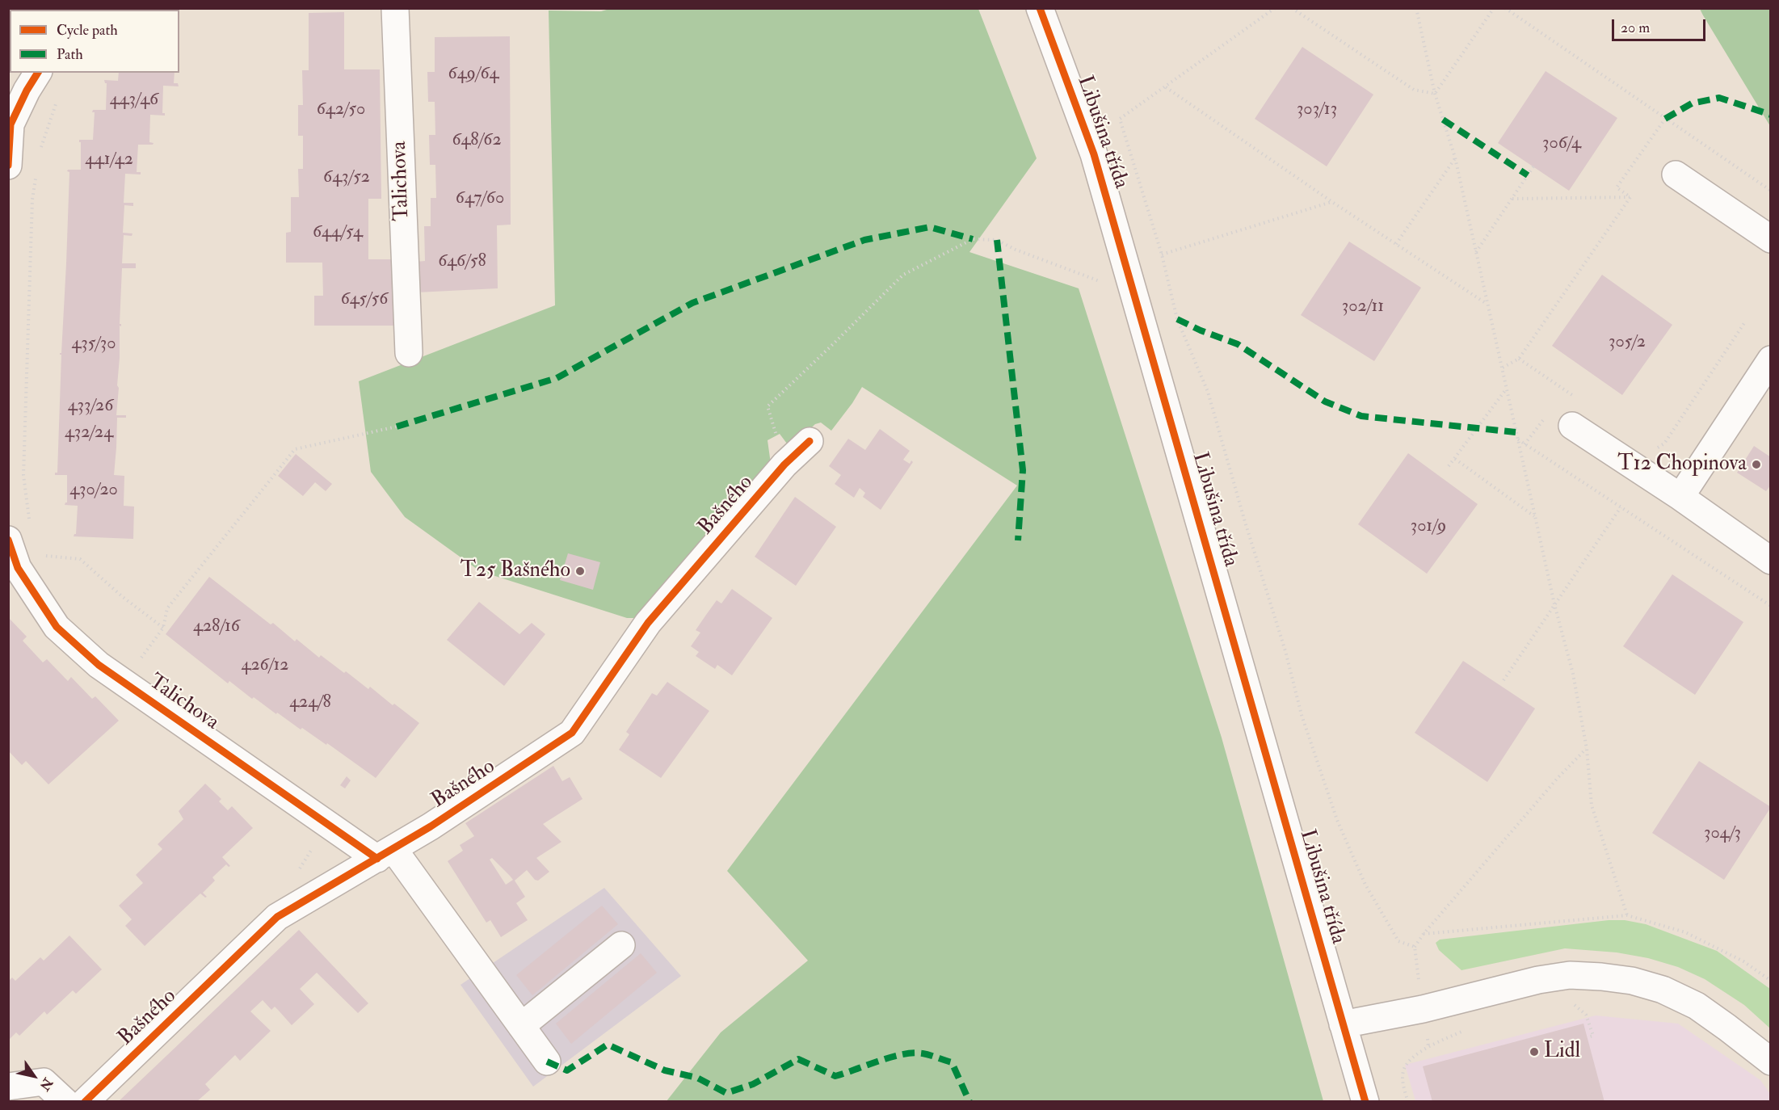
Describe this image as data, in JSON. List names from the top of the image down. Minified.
{"streets":{"street":["Libušina třída","Talichova","Bašného"]},"crossings":[["Talichova","Bašného"]],"places":["T12 Chopinova","T25 Bašného","Lidl"],"house_numbers":["649/64","443/46","642/50","303/13","648/62","306/4","441/42","643/52","647/60","644/54","646/58","645/56","302/11","305/2","435/30","433/26","432/24","430/20","301/9","428/16","426/12","424/8","304/3"],"legend":["Cycle path","Path"],"scale_bar":"20 m","north":"bottom right"}
